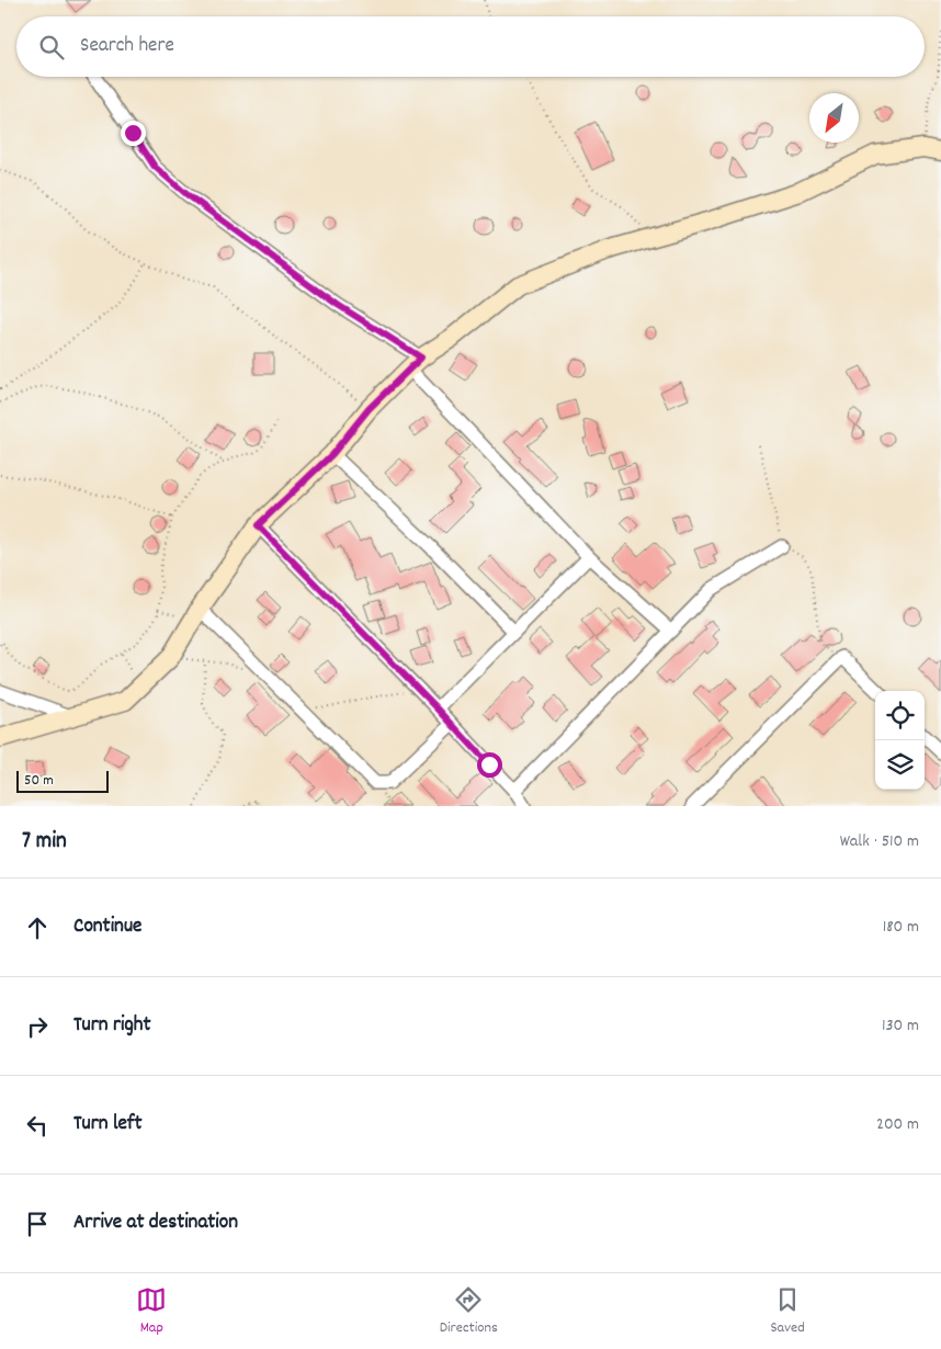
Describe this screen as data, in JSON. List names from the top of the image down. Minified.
{"scale_bar":"50 m","north":"bottom left","page":{"search":"Search here","scale":"50 m","heading":["7 min","Walk · 510 m"],"list":[["Continue","180 m"],["Turn right","130 m"],["Turn left","200 m"],"Arrive at destination"],"nav":["Map","Directions","Saved"]}}
